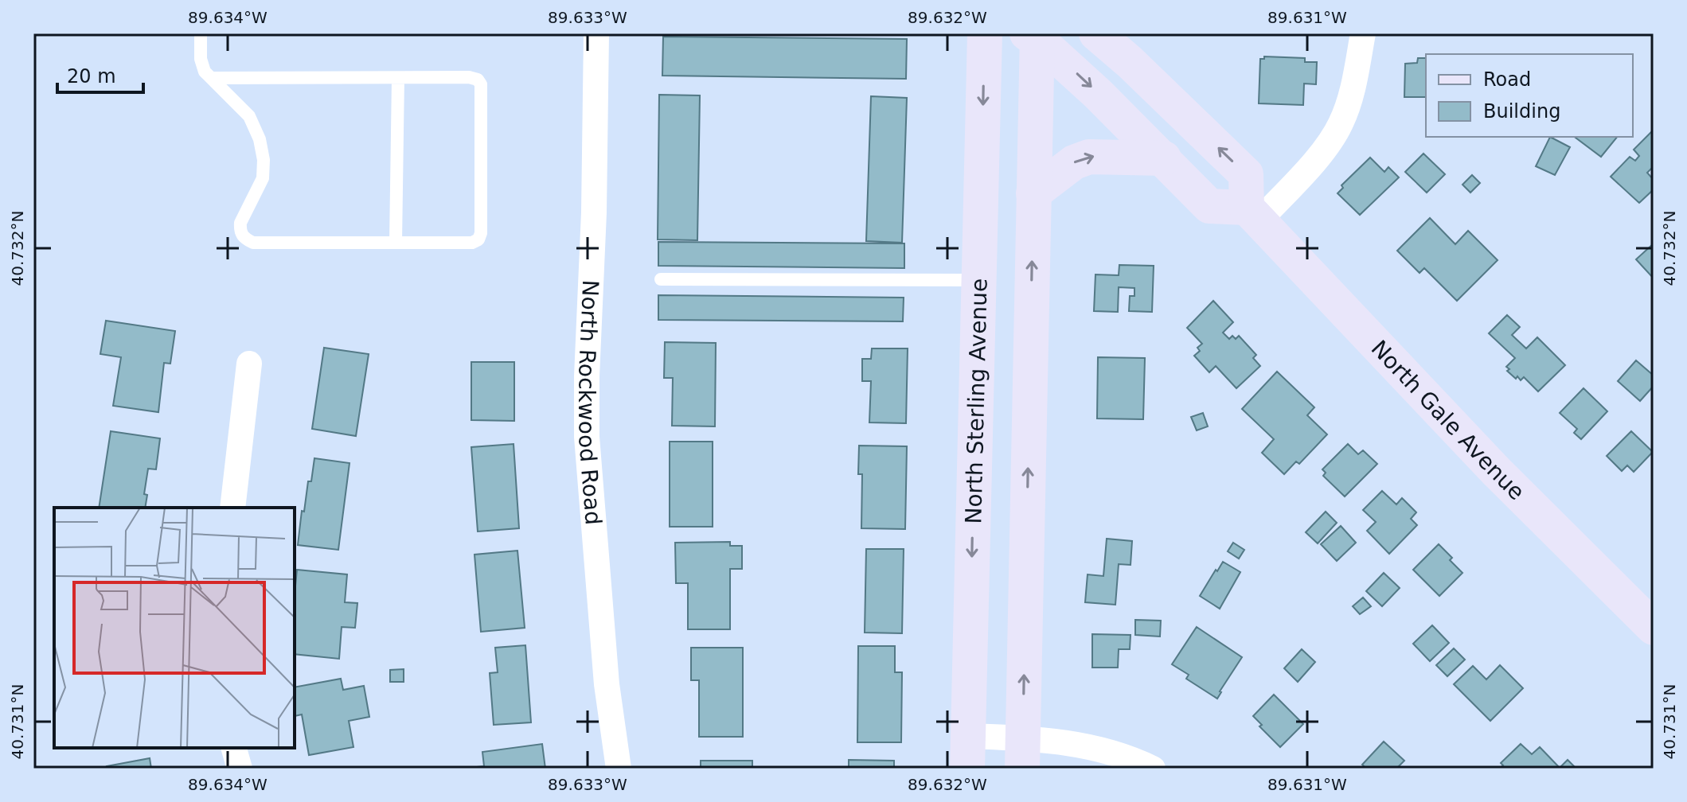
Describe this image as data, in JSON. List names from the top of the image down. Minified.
{"streets":{"main road":["North Sterling Avenue","North Gale Avenue"],"street":["North Rockwood Road"]},"legend":["Road","Building"],"scale_bar":"20 m","coordinates":["89.634°W","89.633°W","89.632°W","89.631°W","40.732°N","40.731°N"]}
